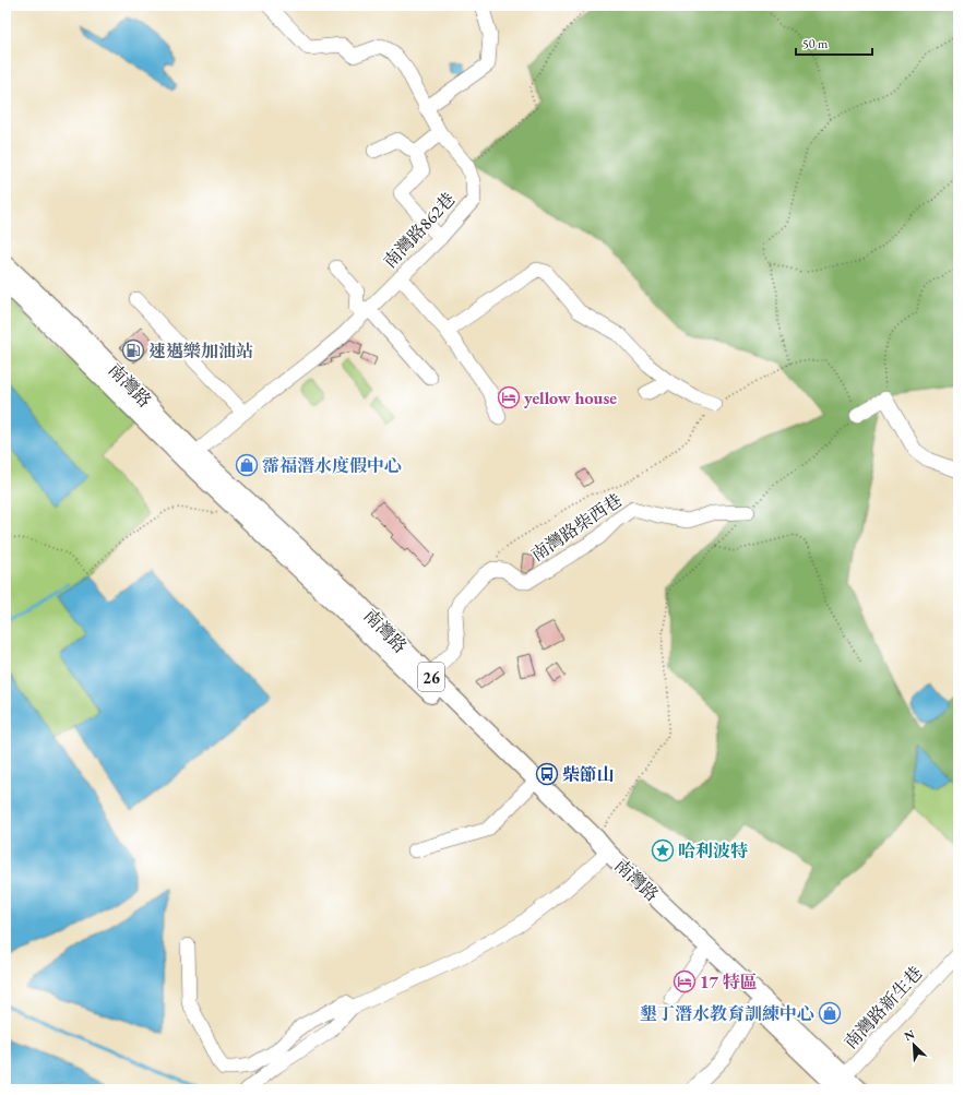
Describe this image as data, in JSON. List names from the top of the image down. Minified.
{"streets":{"main road":["南灣路","26"],"street":["南灣路862巷","南灣路柴西巷","南灣路新生巷"]},"crossings":[["南灣路862巷","南灣路"],["南灣路","南灣路新生巷"]],"places":{"fuel station":["速邁樂加油站"],"hotel":["yellow house","17 特區"],"shop":["霈福潛水度假中心","墾丁潛水教育訓練中心"],"bus stop":["柴節山"],"place":["哈利波特"]},"scale_bar":"50 m","north":"top left"}
